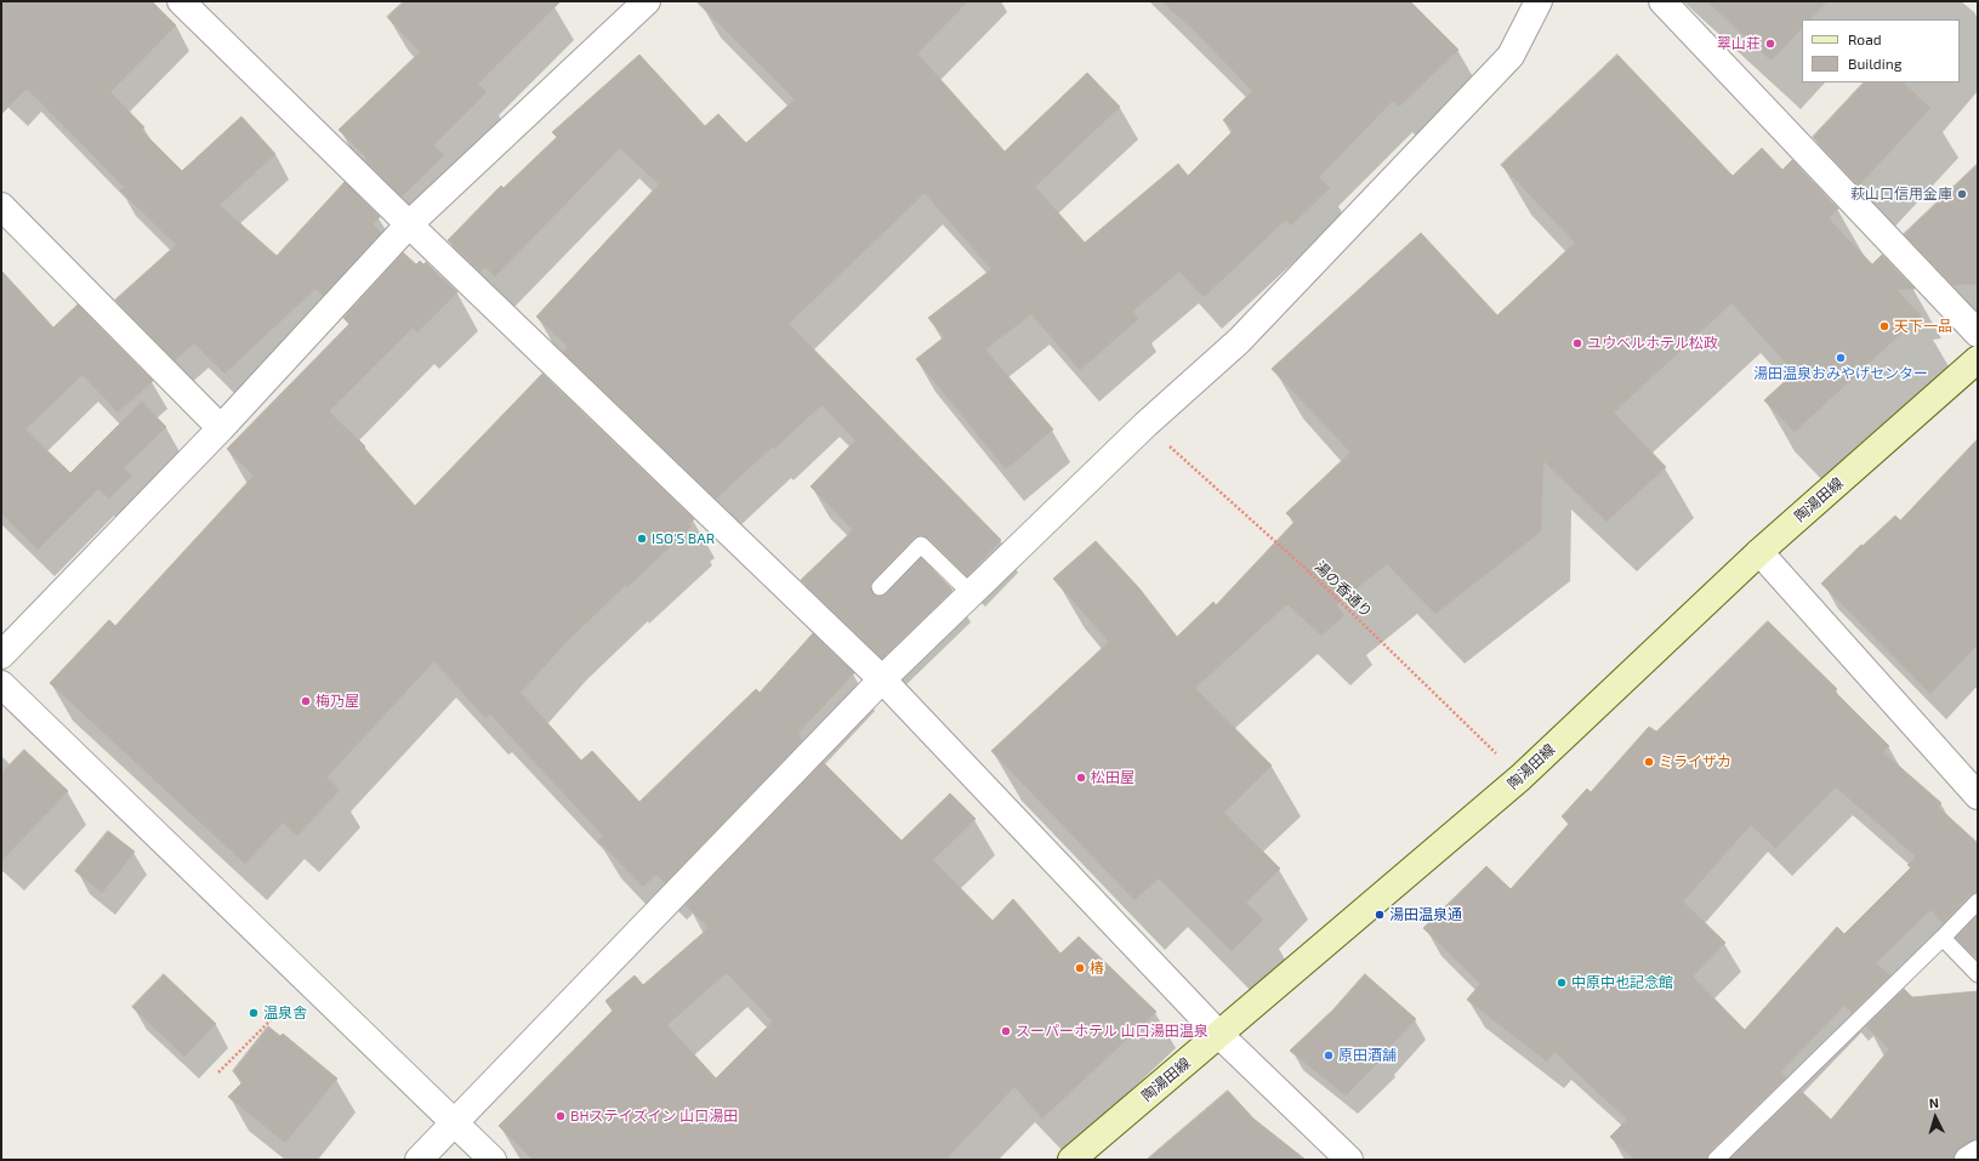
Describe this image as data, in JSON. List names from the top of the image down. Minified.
{"streets":{"main road":["陶湯田線"],"path":["湯の香通り"]},"crossings":[["陶湯田線","湯の香通り"]],"places":["翠山荘","萩山口信用金庫","天下一品","ユウベルホテル松政","湯田温泉おみやげセンター","ISO'S BAR","梅乃屋","ミライザカ","松田屋","湯田温泉通","椿","中原中也記念館","温泉舎","スーパーホテル 山口湯田温泉","原田酒舗","BHステイズイン 山口湯田"],"legend":["Road","Building"],"north":"top"}
